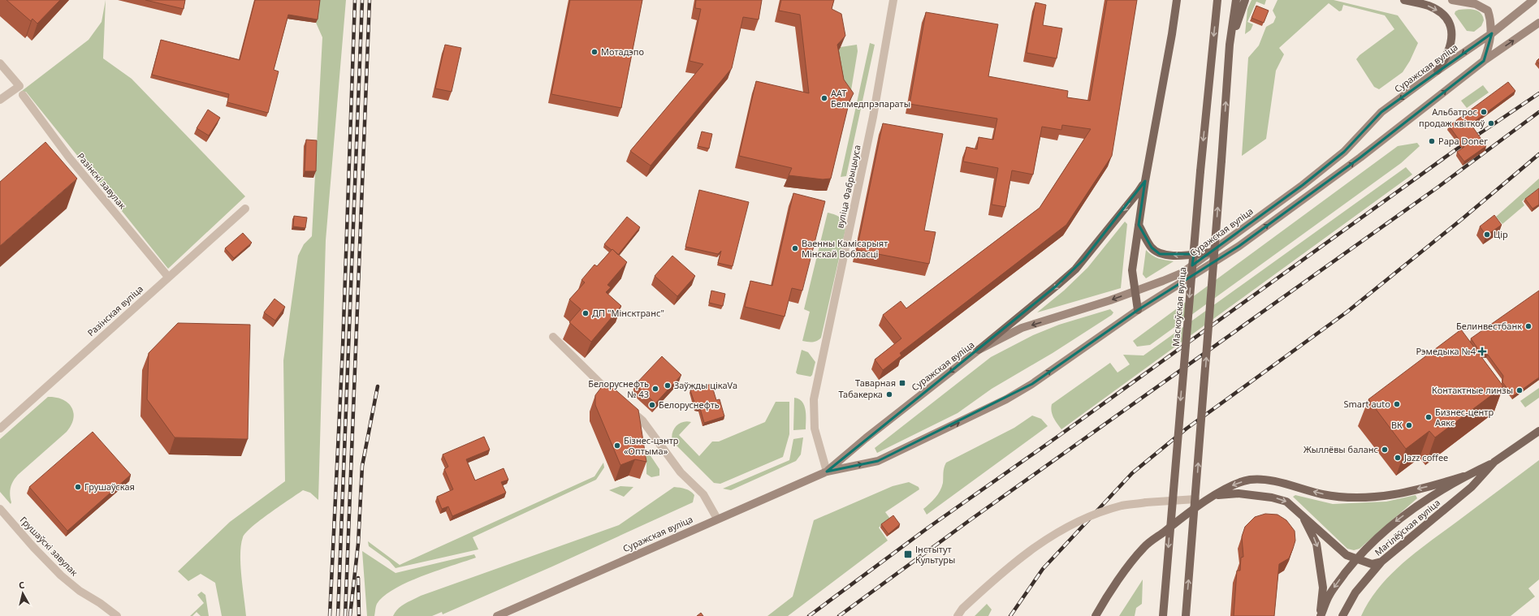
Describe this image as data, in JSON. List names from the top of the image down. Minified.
{"streets":{"main road":["Суражская вуліца","Маскоўская вуліца","Магілёўская вуліца"],"street":["Разінскі завулак","вуліца Фабрыцыуса","Разінская вуліца","Грушаўскі завулак"]},"crossings":[["Суражская вуліца","вуліца Фабрыцыуса"],["Разінскі завулак","Разінская вуліца"]],"places":{"other":["Мотадэпо","ААТ Белмедпрэпараты","Альбатрос","продаж квіткоў","Papa Doner","Цір","Ваенны Камісарыят Мінскай Вобласці","ДП \"Мінсктранс\"","Белинвестбанк","Заўжды цікаVа","Белоруснефть № 43","Контактные линзы","Табакерка","Smart auto","Белоруснефть","Бизнес-центр Аякс","ВК","Бізнес-цэнтр «Оптыма»","Жыллёвы баланс","Jazz coffee","Грушаўская"],"health":["Рэмедыка №4"],"transit":["Таварная","Інстытут Культуры"]},"north":"top"}
